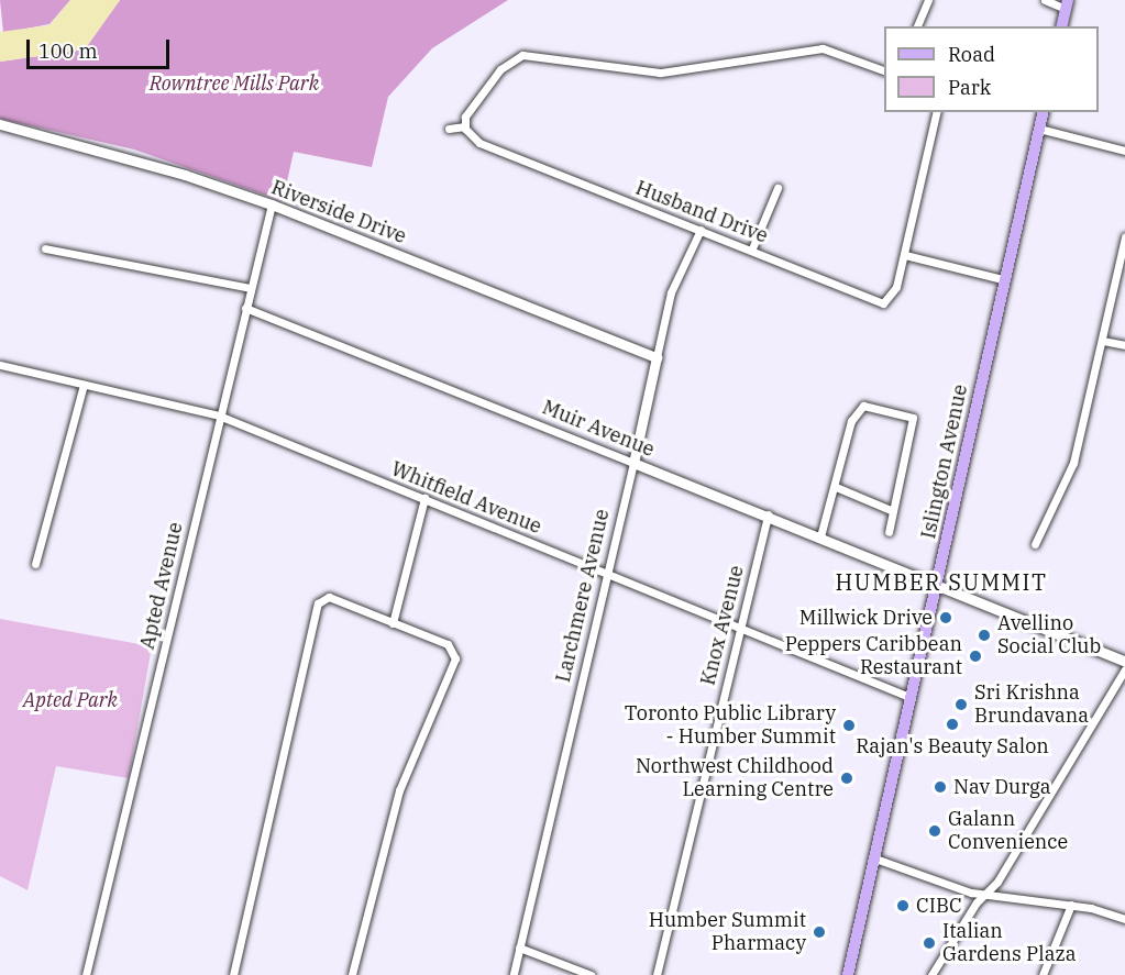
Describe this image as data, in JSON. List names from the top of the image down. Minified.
{"streets":{"main road":["Islington Avenue"],"street":["Riverside Drive","Husband Drive","Muir Avenue","Whitfield Avenue","Apted Avenue","Larchmere Avenue","Knox Avenue"]},"crossings":[["Riverside Drive","Apted Avenue"],["Riverside Drive","Larchmere Avenue"],["Husband Drive","Larchmere Avenue"],["Muir Avenue","Islington Avenue"],["Muir Avenue","Apted Avenue"],["Muir Avenue","Larchmere Avenue"],["Muir Avenue","Knox Avenue"],["Islington Avenue","Whitfield Avenue"],["Whitfield Avenue","Apted Avenue"],["Whitfield Avenue","Larchmere Avenue"],["Whitfield Avenue","Knox Avenue"]],"districts":["HUMBER SUMMIT"],"parks":["Rowntree Mills Park","Apted Park"],"places":["Millwick Drive","Avellino Social Club","Peppers Caribbean Restaurant","Sri Krishna Brundavana","Rajan's Beauty Salon","Toronto Public Library - Humber Summit","Northwest Childhood Learning Centre","Nav Durga","Galann Convenience","CIBC","Humber Summit Pharmacy","Italian Gardens Plaza"],"legend":["Road","Park"],"scale_bar":"100 m"}
